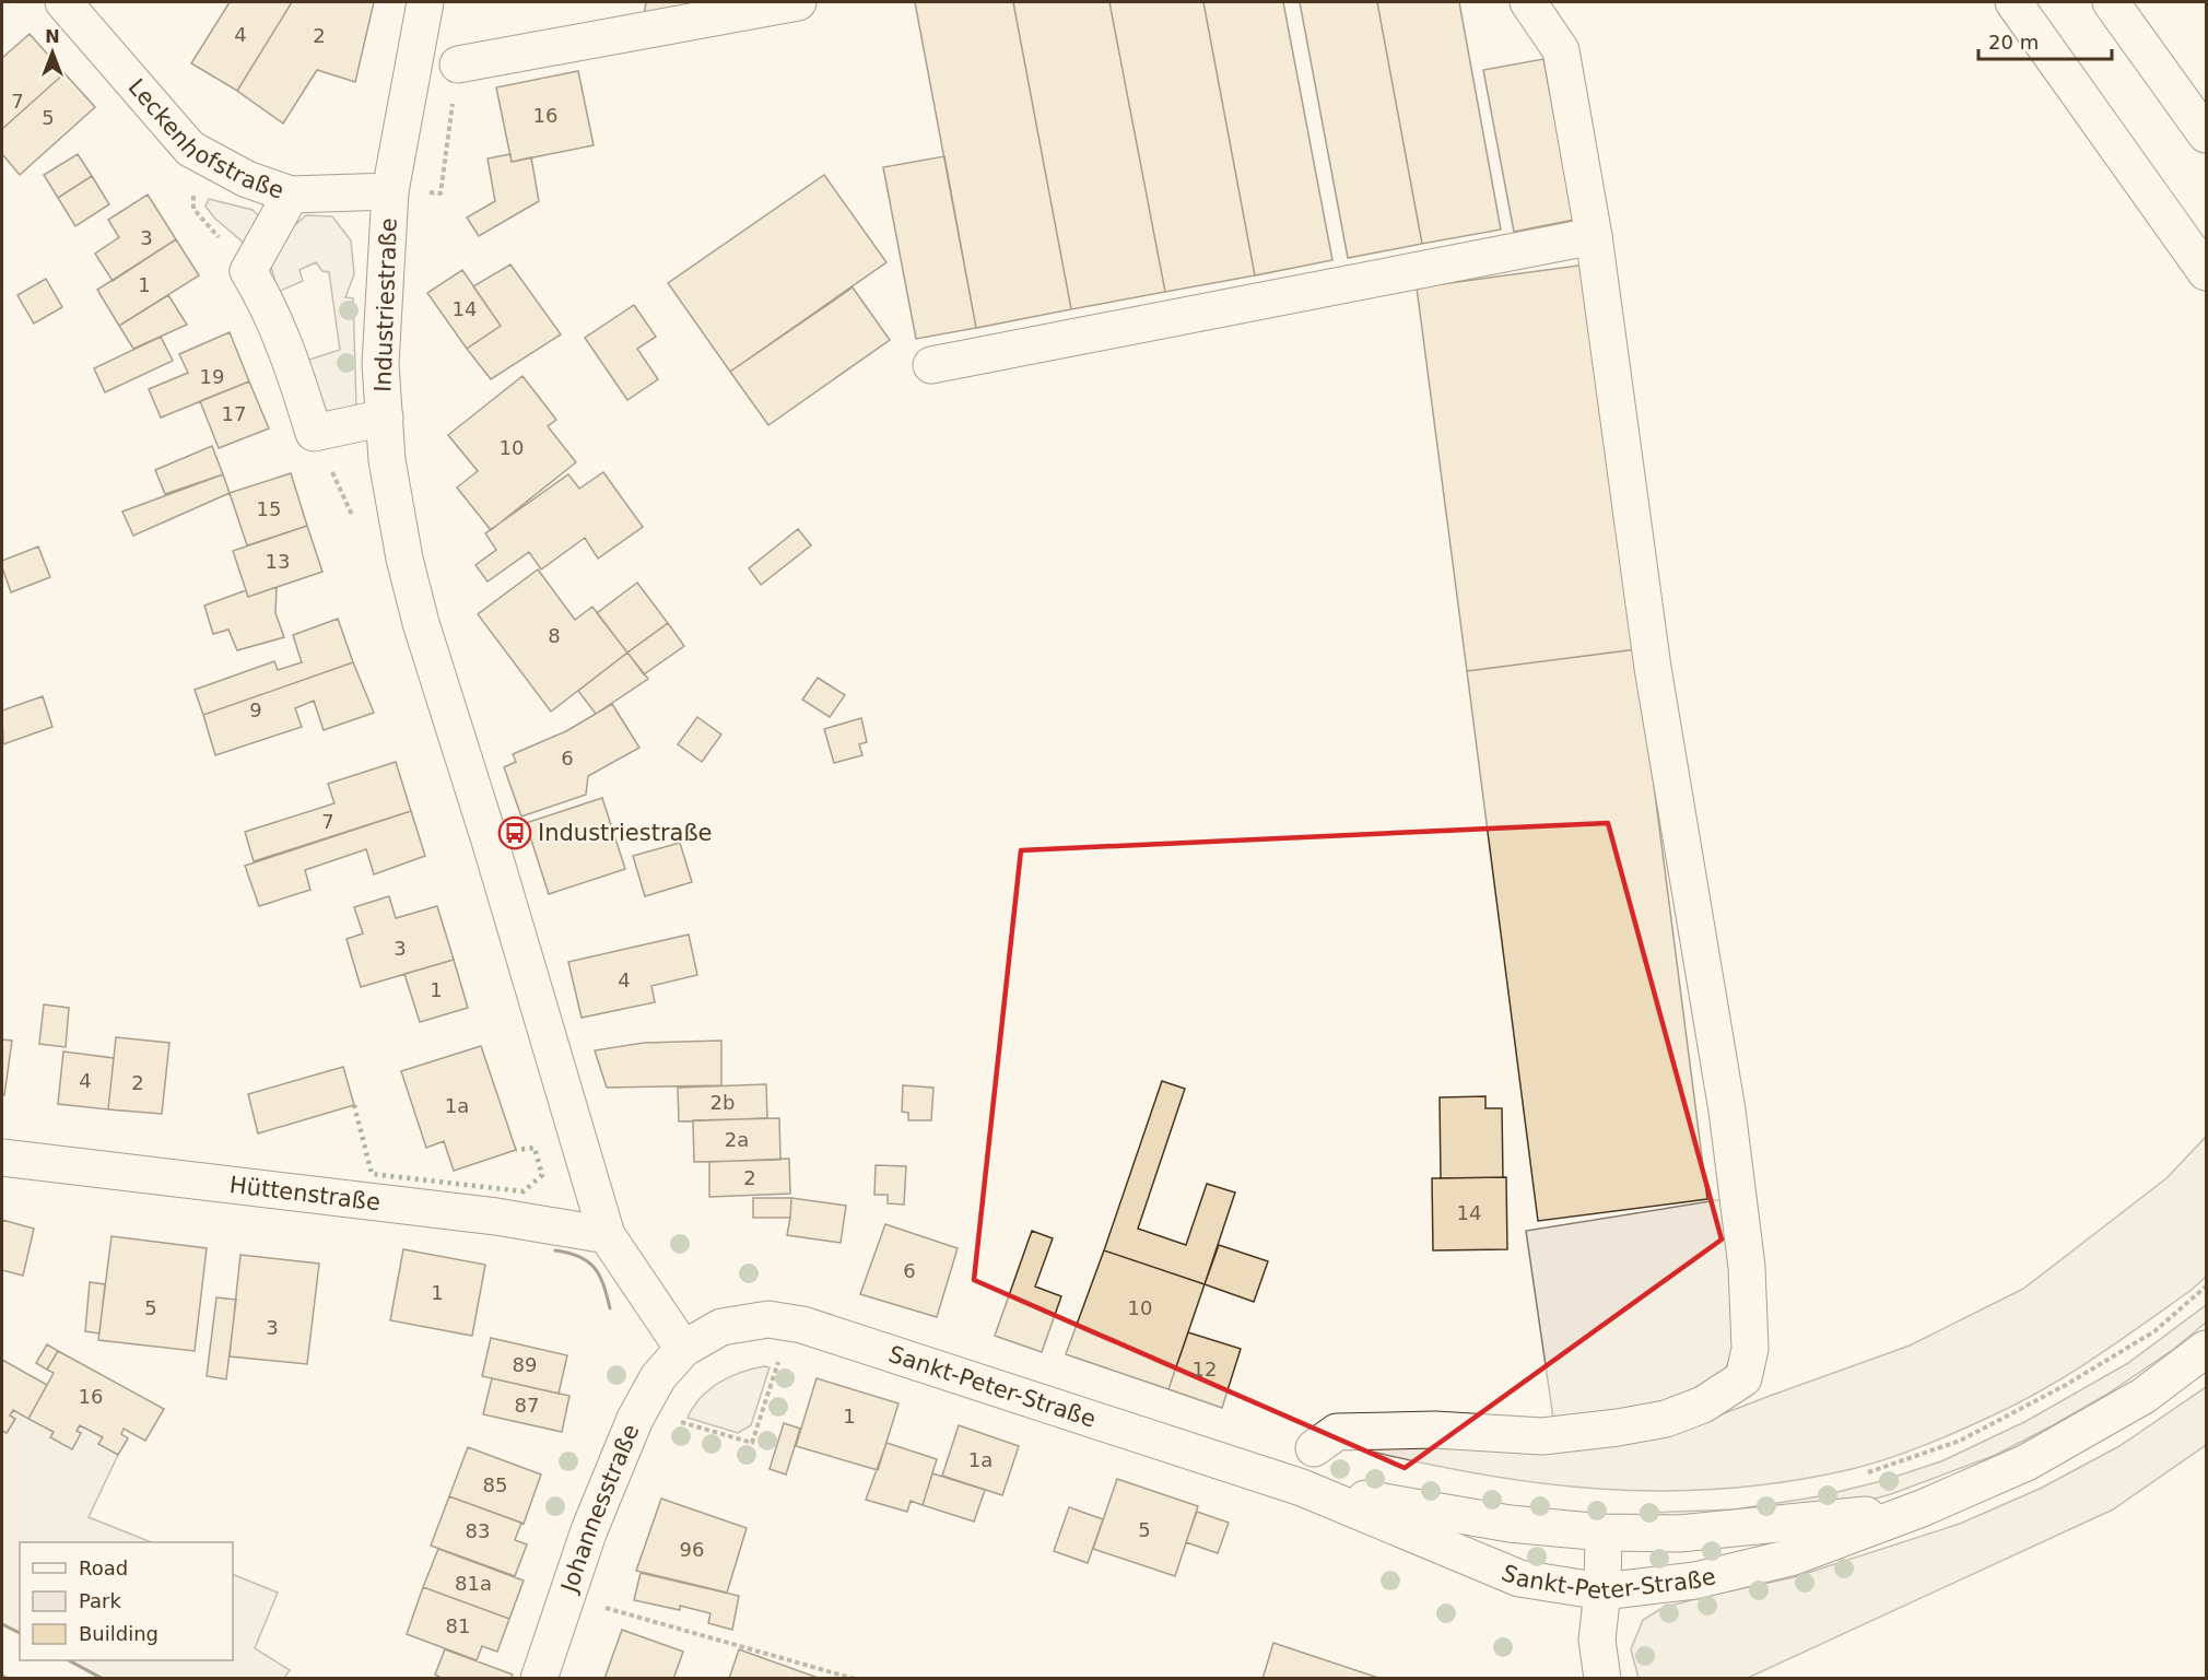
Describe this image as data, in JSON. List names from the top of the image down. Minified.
{"streets":{"main road":["Leckenhofstraße","Industriestraße","Hüttenstraße","Sankt-Peter-Straße","Johannesstraße"]},"crossings":[["Leckenhofstraße","Industriestraße"],["Industriestraße","Hüttenstraße"],["Industriestraße","Sankt-Peter-Straße"],["Industriestraße","Johannesstraße"],["Sankt-Peter-Straße","Johannesstraße"]],"places":{"bus stop":["Industriestraße"]},"house_numbers":["4","2","7","16","5","3","1","14","19","17","10","15","13","8","9","6","7","3","4","1","4","2","2b","1a","2a","2","14","6","1","5","10","3","89","12","16","87","1","1a","85","5","83","96","81a","81"],"legend":["Road","Park","Building"],"scale_bar":"20 m","north":"top"}
